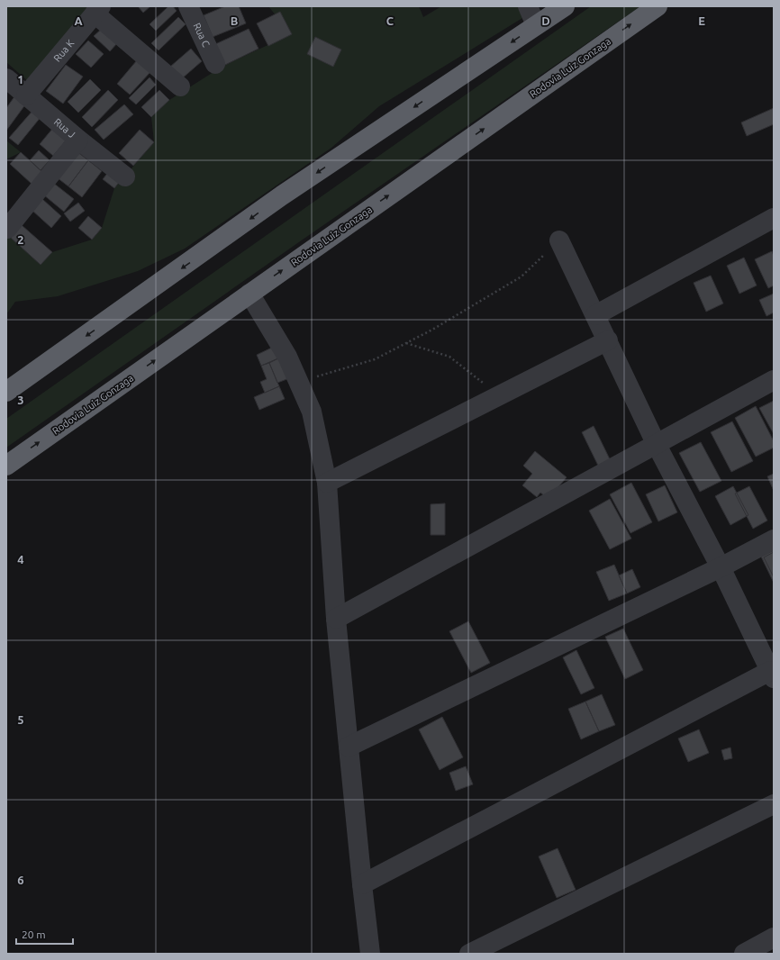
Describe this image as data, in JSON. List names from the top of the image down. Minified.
{"streets":{"highway":["Rodovia Luiz Gonzaga"],"street":["Rua C","Rua K","Rua J"]},"crossings":[["Rua K","Rua J"]],"scale_bar":"20 m","grid":{"columns":["A","B","C","D","E"],"rows":["1","2","3","4","5","6"]}}
